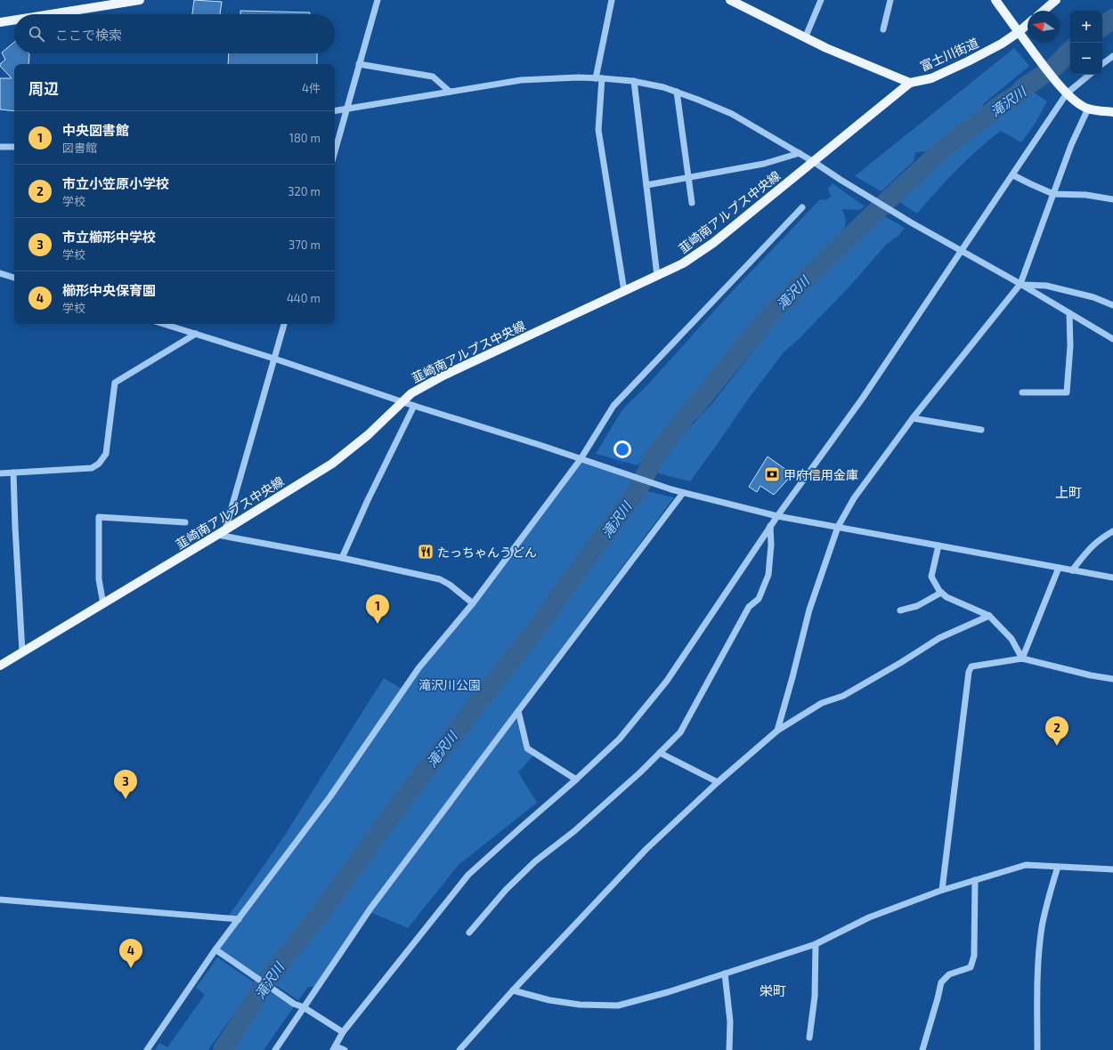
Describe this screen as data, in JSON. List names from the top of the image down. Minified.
{"streets":{"main road":["富士川街道","韮崎南アルプス中央線"]},"crossings":[["富士川街道","韮崎南アルプス中央線"]],"districts":["上町","栄町"],"water":["滝沢川"],"parks":["滝沢川公園"],"places":{"bank":["甲府信用金庫"],"restaurant":["たっちゃんうどん"]},"north":"left","page":{"map_buttons":["+","−"],"search":"ここで検索","heading":["周辺","4件"],"list":[{"mark":"1","name":"中央図書館","note":"図書館","value":"180 m"},{"mark":"2","name":"市立小笠原小学校","note":"学校","value":"320 m"},{"mark":"3","name":"市立櫛形中学校","note":"学校","value":"370 m"},{"mark":"4","name":"櫛形中央保育園","note":"学校","value":"440 m"}],"pins":["1","2","3","4"]}}
